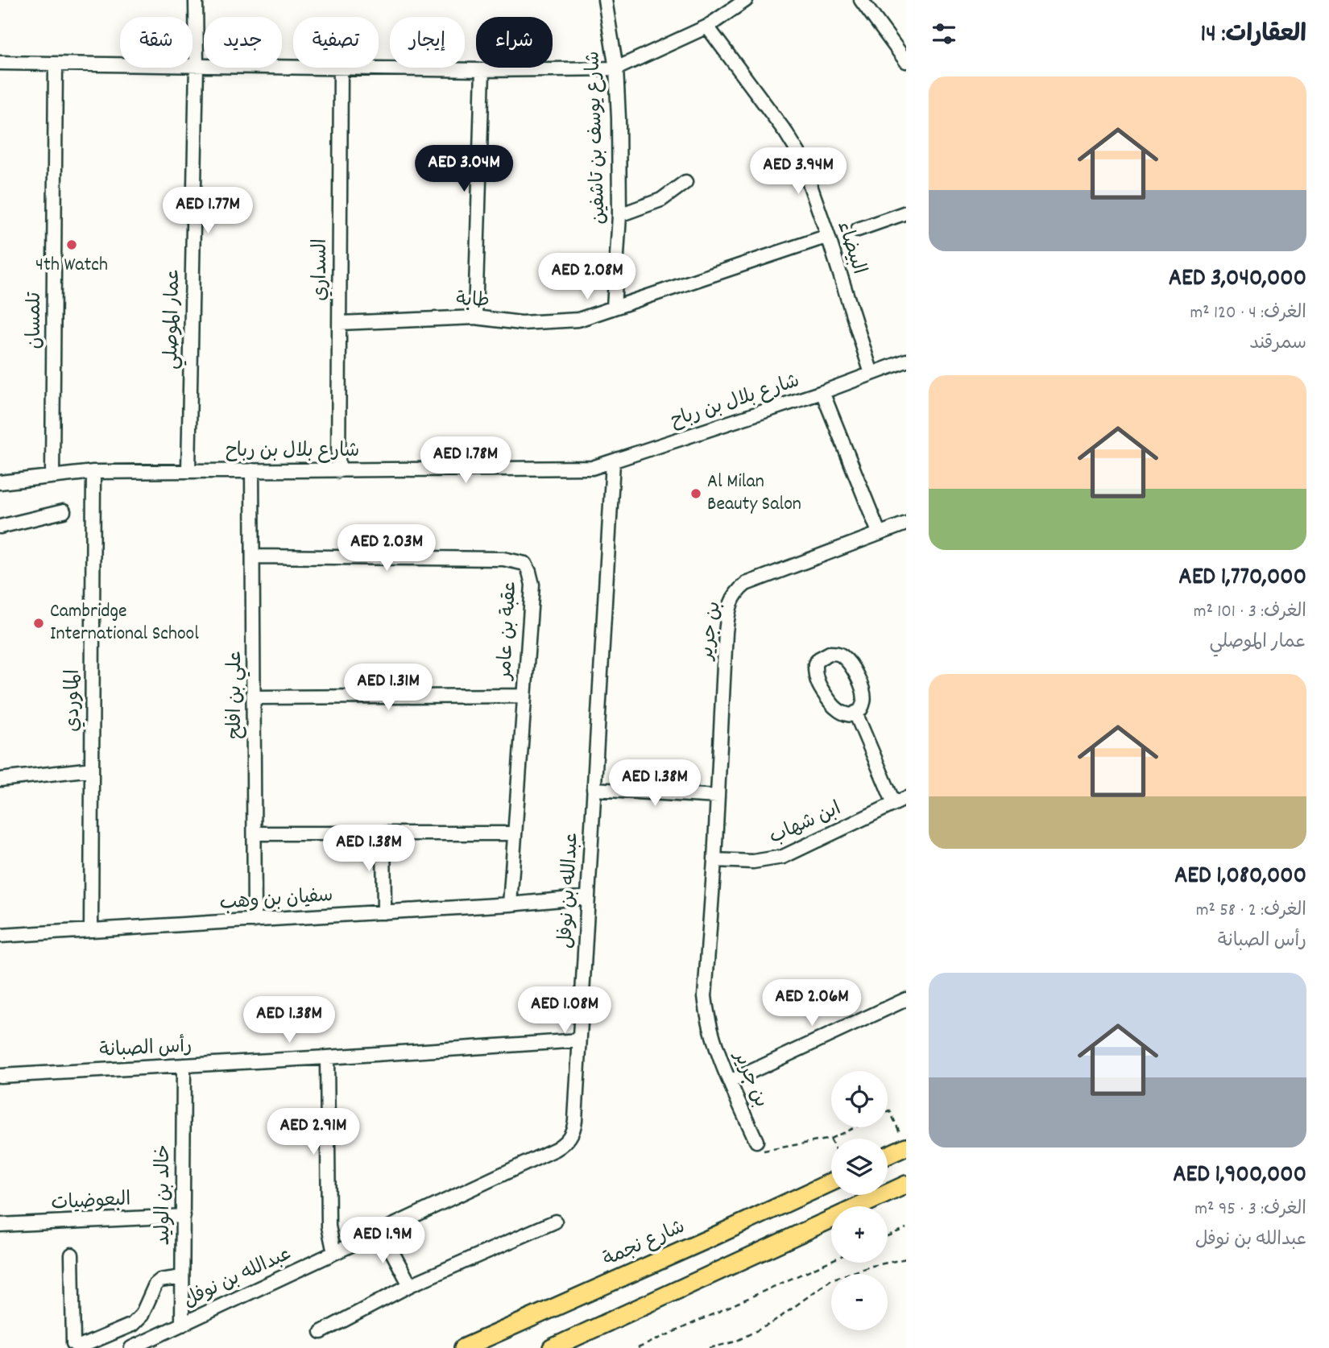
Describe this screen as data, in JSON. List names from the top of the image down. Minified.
{"streets":{"main road":["شارع نجمة"],"street":["شارع يوسف بن تاشفين","البيضاء","السداري","طابة","عمار الموصلي","تلمسان","شارع بلال بن رباح","عقبة بن عامر","بن جرير","علي بن افلح","الماوردي","ابن شهاب","عبدالله بن نوفل","سفيان بن وهب","رأس الصبانة","خالد بن الوليد","البعوضيات"]},"crossings":[["شارع يوسف بن تاشفين","طابة"],["البيضاء","طابة"],["البيضاء","شارع بلال بن رباح"],["السداري","طابة"],["السداري","شارع بلال بن رباح"],["عمار الموصلي","شارع بلال بن رباح"],["تلمسان","شارع بلال بن رباح"],["شارع بلال بن رباح","علي بن افلح"],["شارع بلال بن رباح","الماوردي"],["شارع بلال بن رباح","عبدالله بن نوفل"],["عقبة بن عامر","علي بن افلح"],["عقبة بن عامر","سفيان بن وهب"],["بن جرير","ابن شهاب"],["علي بن افلح","سفيان بن وهب"],["الماوردي","سفيان بن وهب"],["عبدالله بن نوفل","سفيان بن وهب"],["عبدالله بن نوفل","رأس الصبانة"],["عبدالله بن نوفل","خالد بن الوليد"],["رأس الصبانة","خالد بن الوليد"],["خالد بن الوليد","البعوضيات"]],"places":["4th Watch","Al Milan Beauty Salon","Cambridge International School"],"page":{"heading":"العقارات: 14","chip":["شراء","إيجار","تصفية","جديد","شقة"],"list":[{"name":"AED 3,040,000","note":"الغرف: 4 · 120 m² · سمرقند"},{"name":"AED 1,770,000","note":"الغرف: 3 · 101 m² · عمار الموصلي"},{"name":"AED 1,080,000","note":"الغرف: 2 · 58 m² · رأس الصبانة"},{"name":"AED 1,900,000","note":"الغرف: 3 · 95 m² · عبدالله بن نوفل"}],"price":["AED 3.04M","AED 3.94M","AED 1.77M","AED 2.08M","AED 1.78M","AED 2.03M","AED 1.31M","AED 1.38M","AED 1.38M","AED 2.06M","AED 1.08M","AED 1.38M","AED 2.91M","AED 1.9M"],"map_buttons":["+","−"]}}
